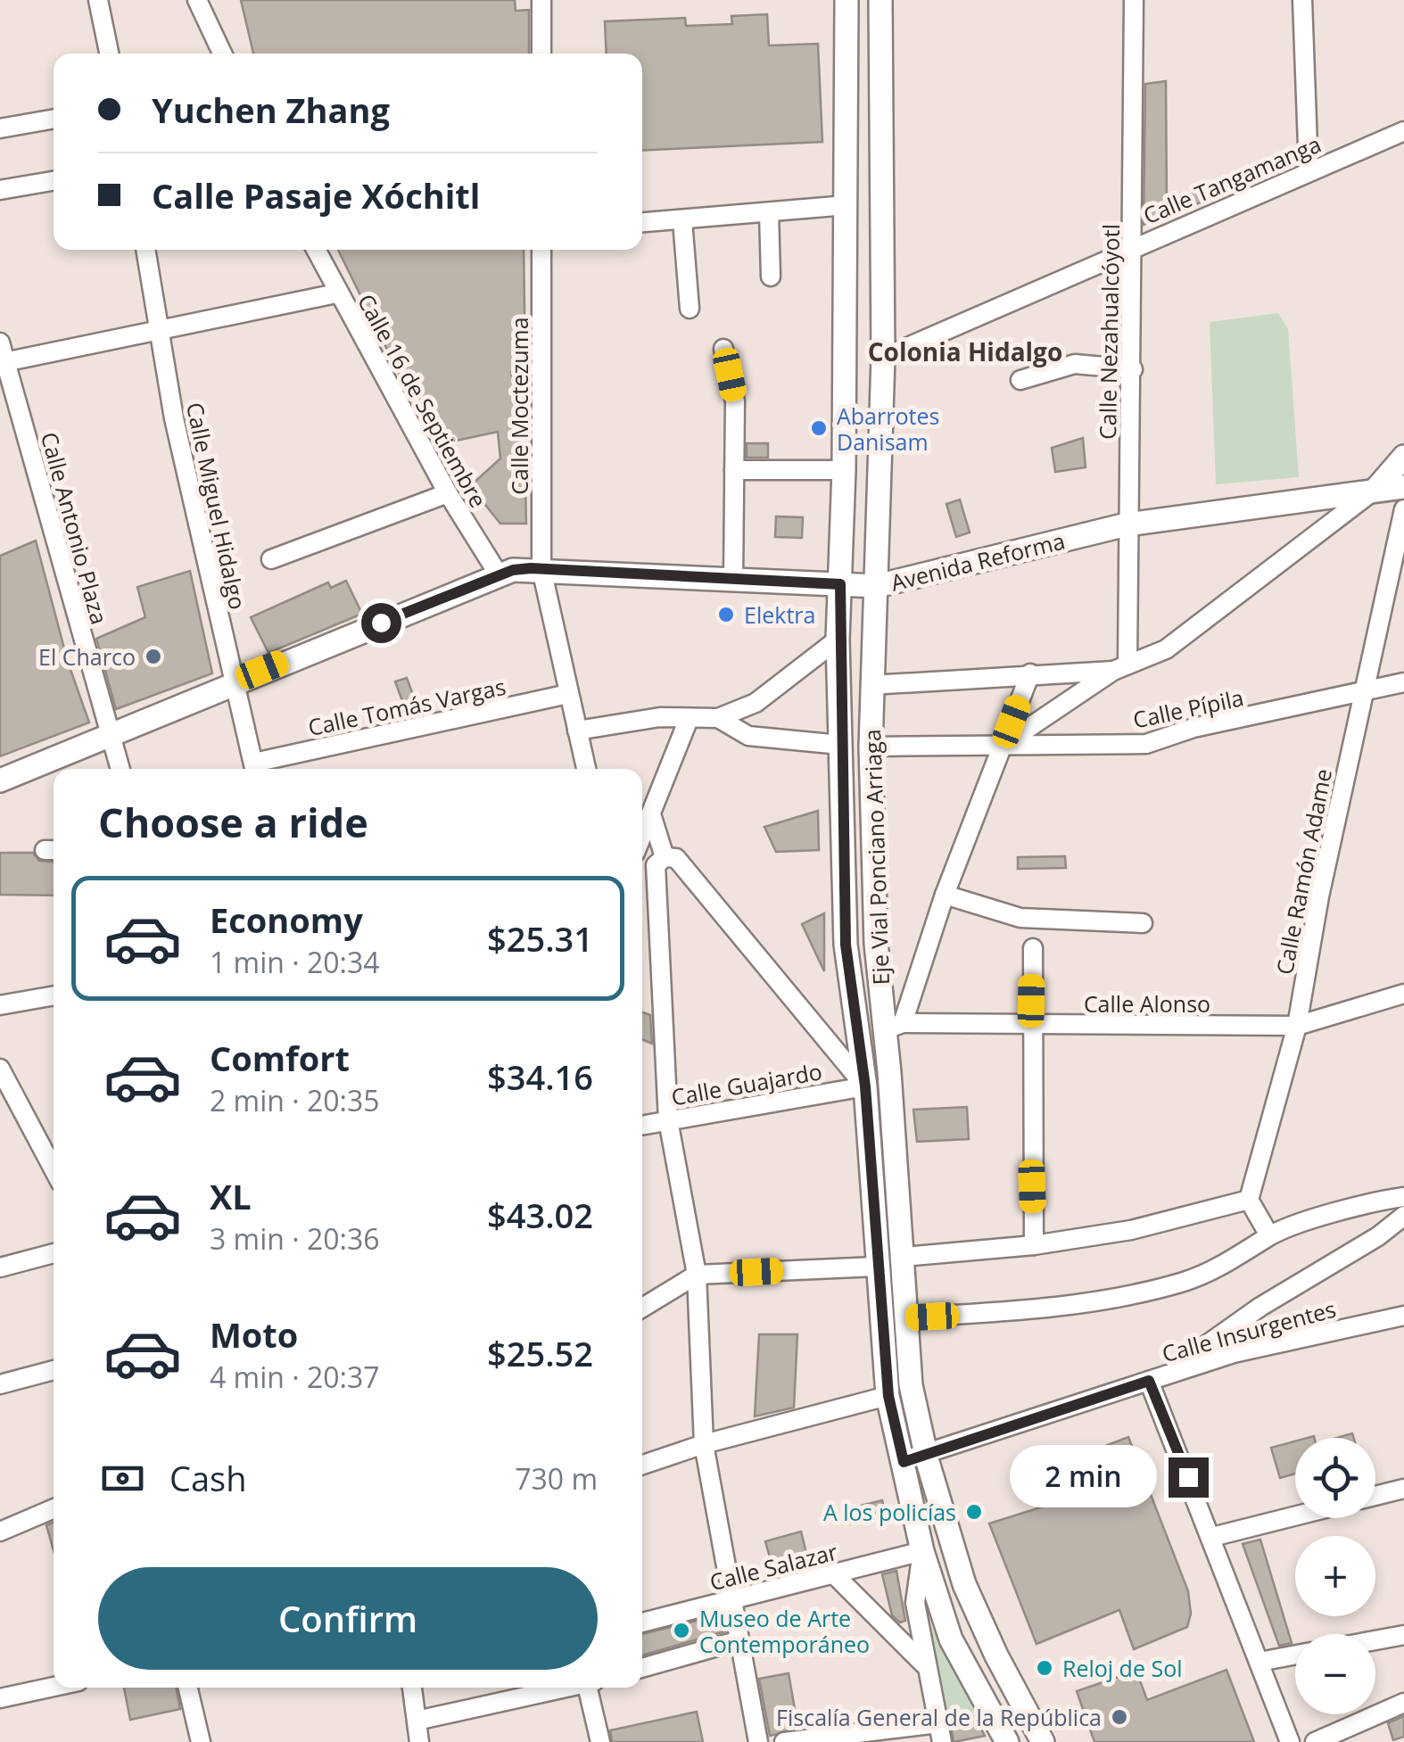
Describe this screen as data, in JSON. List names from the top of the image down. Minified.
{"streets":{"main road":["Avenida Reforma","Eje Vial Ponciano Arriaga"],"street":["Calle Tangamanga","Calle Nezahualcóyotl","Calle 16 de Septiembre","Calle Moctezuma","Calle Miguel Hidalgo","Calle Antonio Plaza","Calle Tomás Vargas","Calle Pípila","Calle Ramón Adame","Calle Alonso","Calle Guajardo","Calle Insurgentes","Calle Salazar"]},"crossings":[["Calle Tangamanga","Calle Nezahualcóyotl"],["Calle Tangamanga","Eje Vial Ponciano Arriaga"],["Calle Nezahualcóyotl","Avenida Reforma"],["Calle 16 de Septiembre","Avenida Reforma"],["Calle Moctezuma","Avenida Reforma"],["Calle Moctezuma","Calle Tomás Vargas"],["Calle Miguel Hidalgo","Avenida Reforma"],["Calle Miguel Hidalgo","Calle Tomás Vargas"],["Calle Antonio Plaza","Avenida Reforma"],["Avenida Reforma","Eje Vial Ponciano Arriaga"],["Calle Pípila","Eje Vial Ponciano Arriaga"],["Calle Pípila","Calle Ramón Adame"],["Eje Vial Ponciano Arriaga","Calle Alonso"],["Eje Vial Ponciano Arriaga","Calle Guajardo"],["Eje Vial Ponciano Arriaga","Calle Insurgentes"],["Eje Vial Ponciano Arriaga","Calle Salazar"],["Calle Ramón Adame","Calle Alonso"]],"districts":["Colonia Hidalgo"],"places":["Abarrotes Danisam","Elektra","El Charco","A los policías","Museo de Arte Contemporáneo","Reloj de Sol","Fiscalía General de la República"],"page":{"banner":["Yuchen Zhang","Calle Pasaje Xóchitl"],"heading":"Choose a ride","list":[{"name":"Economy","note":"1 min · 20:34","value":"$25.31"},{"name":"Comfort","note":"2 min · 20:35","value":"$34.16"},{"name":"XL","note":"3 min · 20:36","value":"$43.02"},{"name":"Moto","note":"4 min · 20:37","value":"$25.52"}],"pay":["Cash","730 m"],"map_buttons":["+","−"],"bubble":"2 min","buttons":"Confirm"}}
